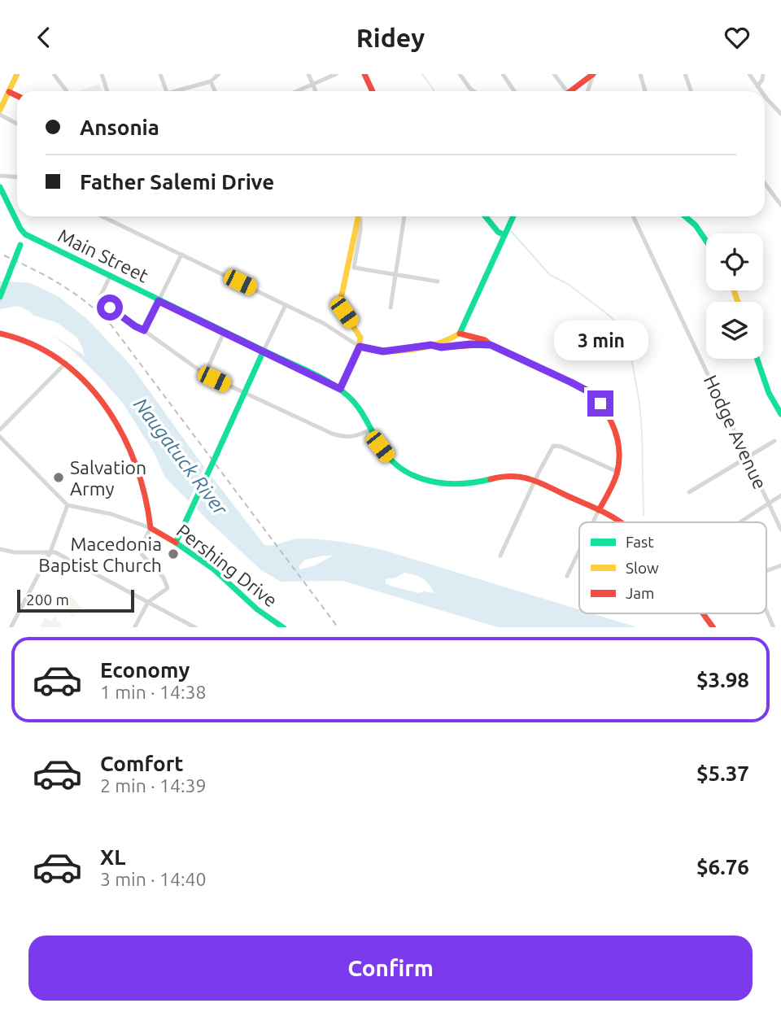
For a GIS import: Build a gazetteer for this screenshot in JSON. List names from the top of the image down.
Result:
{
  "streets": {
    "main road": ["Main Street", "Pershing Drive"],
    "street": ["Hodge Avenue"]
  },
  "water": ["Naugatuck River"],
  "places": ["Salvation Army", "Macedonia Baptist Church"],
  "legend": ["Fast", "Slow", "Jam"],
  "scale_bar": "200 m",
  "page": {
    "header": "Ridey",
    "banner": ["Ansonia", "Father Salemi Drive"],
    "bubble": "3 min",
    "scale": "200 m",
    "list": [
      {
        "name": "Economy",
        "note": "1 min · 14:38",
        "value": "$3.98"
      },
      {
        "name": "Comfort",
        "note": "2 min · 14:39",
        "value": "$5.37"
      },
      {
        "name": "XL",
        "note": "3 min · 14:40",
        "value": "$6.76"
      }
    ],
    "buttons": "Confirm"
  }
}
